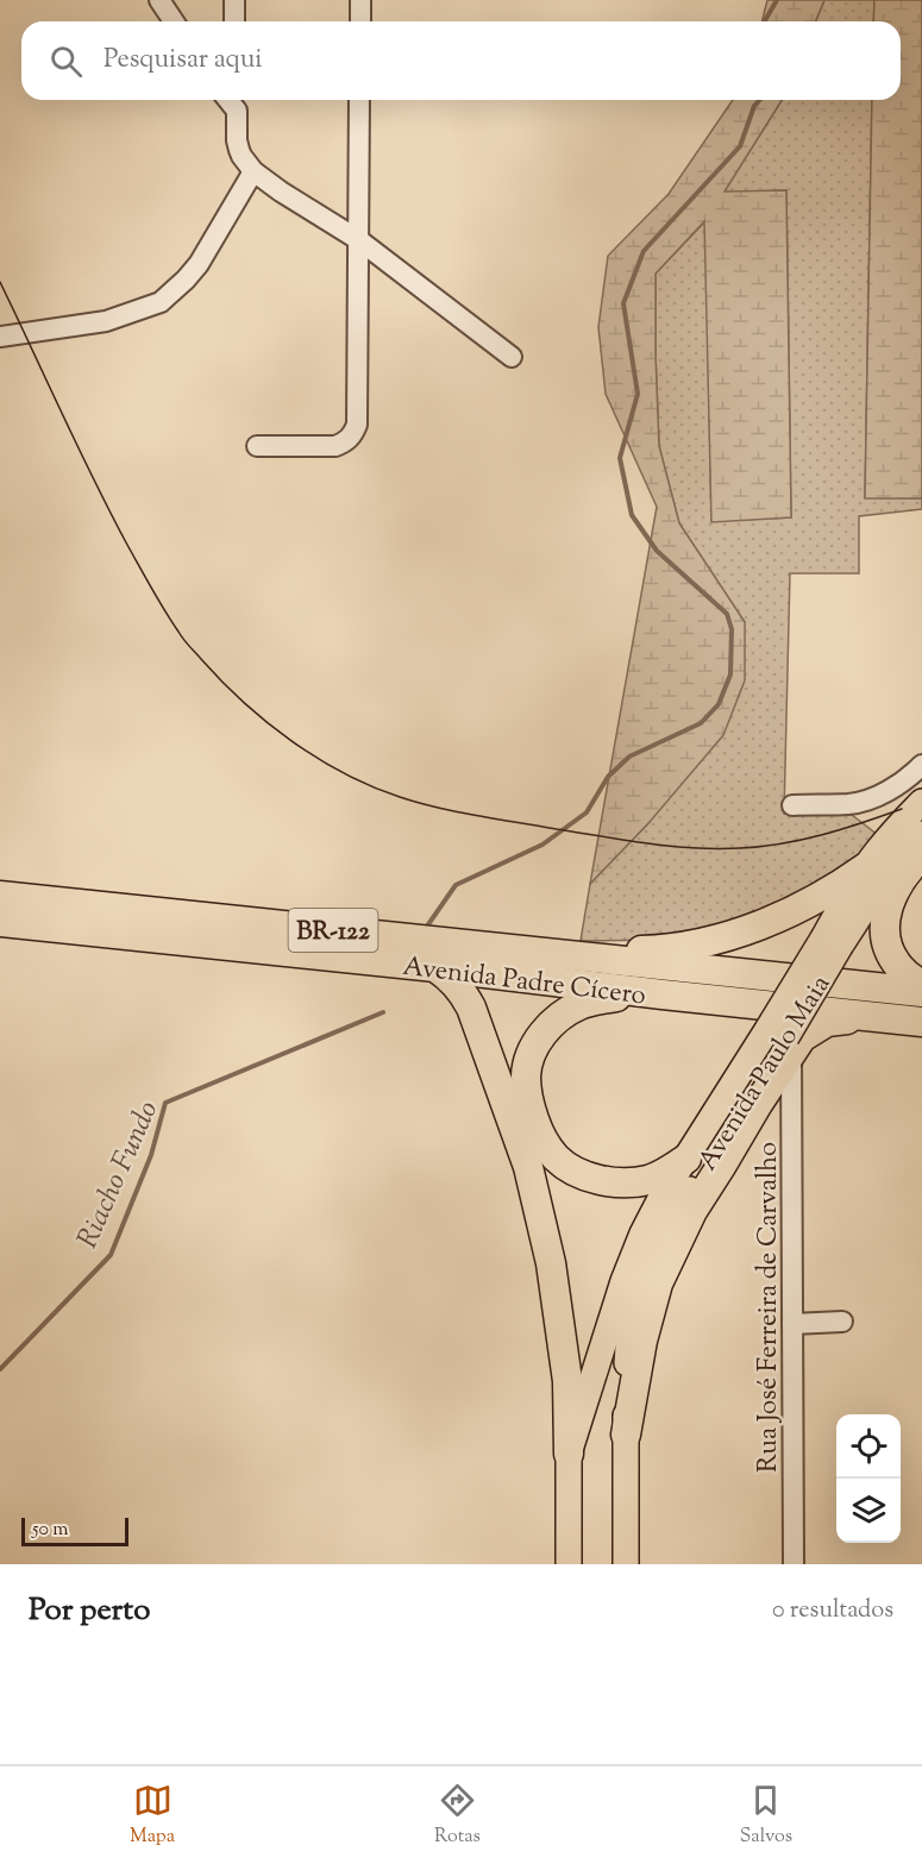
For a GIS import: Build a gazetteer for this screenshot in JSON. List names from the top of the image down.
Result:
{
  "streets": {
    "highway": ["BR-122", "Avenida Padre Cícero"],
    "main road": ["Avenida Paulo Maia"],
    "street": ["Rua José Ferreira de Carvalho"]
  },
  "crossings": [
    ["Avenida Paulo Maia", "Rua José Ferreira de Carvalho"]
  ],
  "water": ["Riacho Fundo"],
  "scale_bar": "50 m",
  "page": {
    "search": "Pesquisar aqui",
    "scale": "50 m",
    "heading": ["Por perto", "0 resultados"],
    "nav": ["Mapa", "Rotas", "Salvos"]
  }
}
